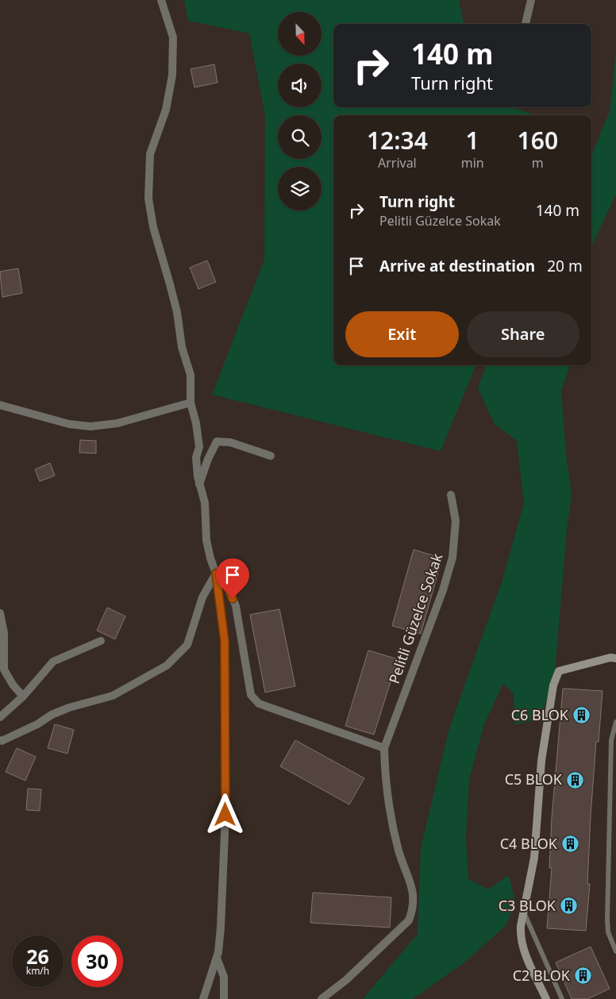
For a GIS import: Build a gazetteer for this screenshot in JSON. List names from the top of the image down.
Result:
{
  "streets": {
    "street": ["Pelitli Güzelce Sokak"]
  },
  "places": {
    "building": [
      "C6 BLOK",
      "C5 BLOK",
      "C4 BLOK",
      "C3 BLOK",
      "C2 BLOK"
    ]
  },
  "north": "bottom",
  "page": {
    "turn": ["140 m", "Turn right"],
    "eta": [
      "12:34",
      "Arrival",
      "1",
      "min",
      "160",
      "m"
    ],
    "list": [
      {
        "name": "Turn right",
        "note": "Pelitli Güzelce Sokak",
        "value": "140 m"
      },
      {
        "name": "Arrive at destination",
        "value": "20 m"
      }
    ],
    "buttons": ["Exit", "Share"],
    "speed": "26 km/h",
    "limit": "30"
  }
}
